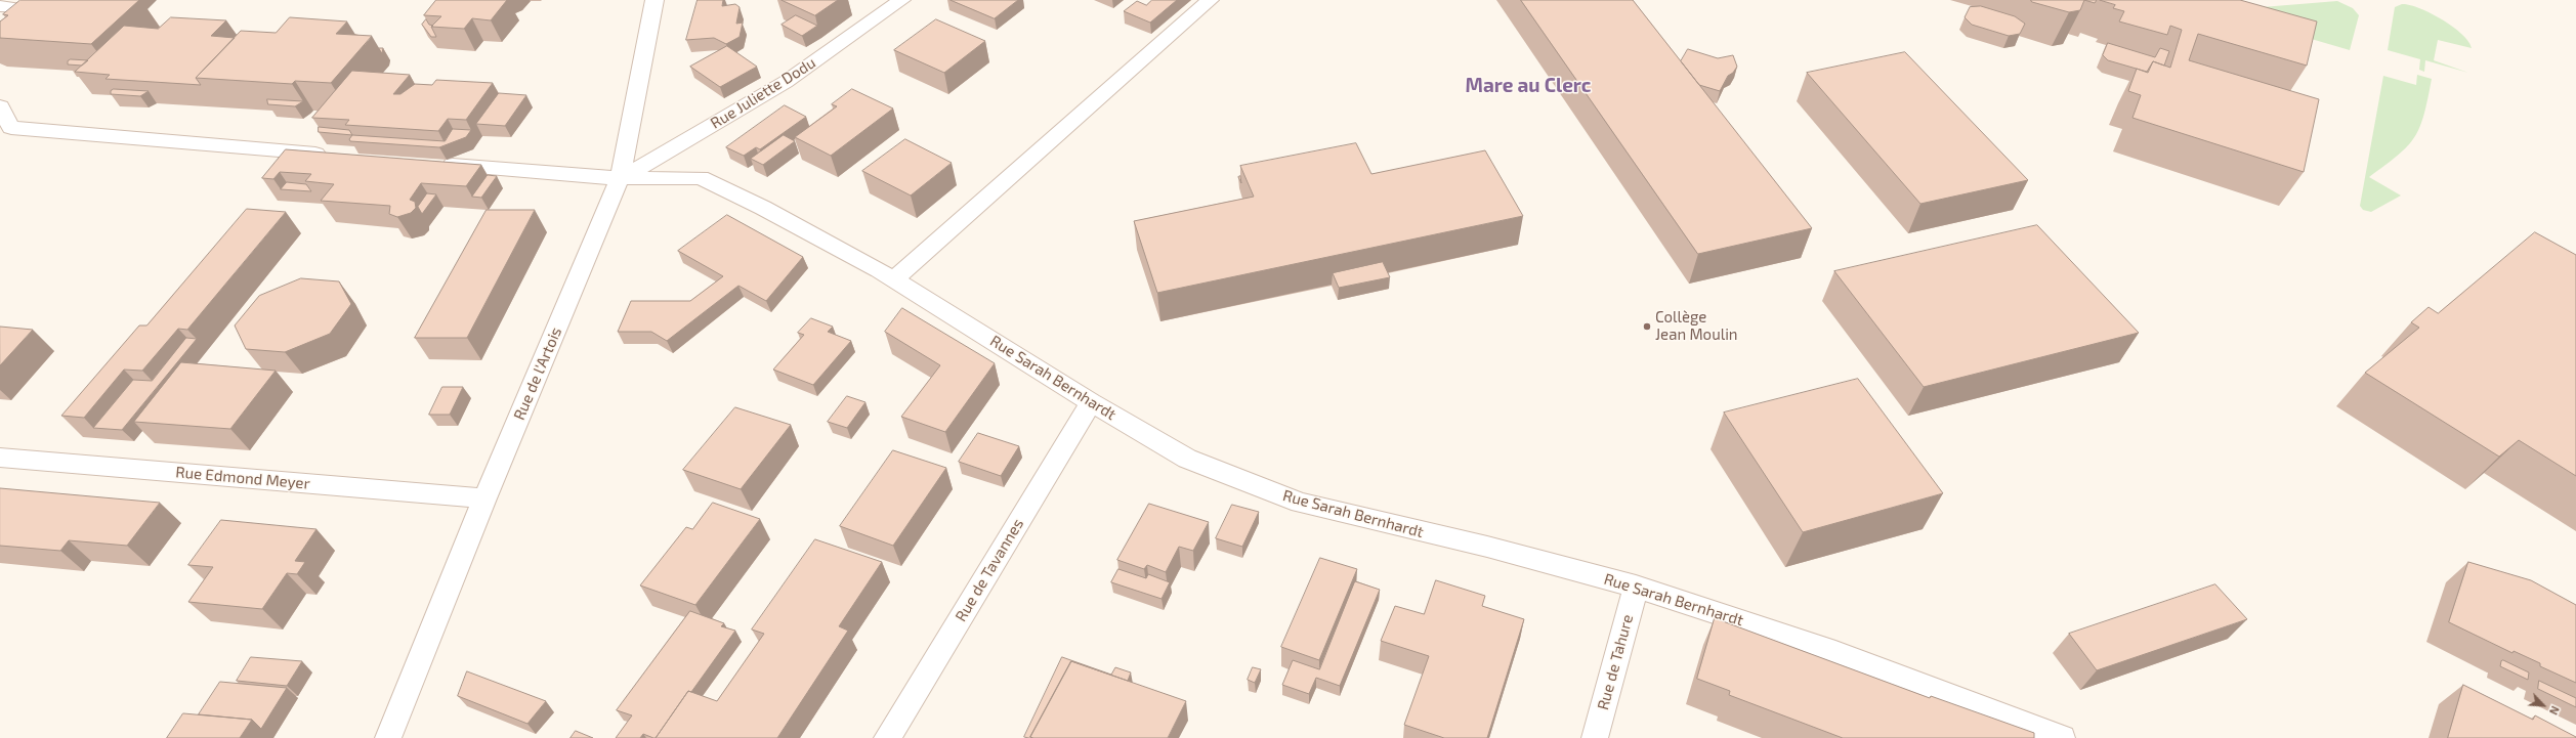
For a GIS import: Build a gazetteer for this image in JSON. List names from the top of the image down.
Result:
{
  "streets": {
    "street": [
      "Rue Juliette Dodu",
      "Rue de l'Artois",
      "Rue Sarah Bernhardt",
      "Rue Edmond Meyer",
      "Rue de Tavannes",
      "Rue de Tahure"
    ]
  },
  "crossings": [
    ["Rue Juliette Dodu", "Rue de l'Artois"],
    ["Rue Juliette Dodu", "Rue Sarah Bernhardt"],
    ["Rue de l'Artois", "Rue Sarah Bernhardt"],
    ["Rue de l'Artois", "Rue Edmond Meyer"],
    ["Rue Sarah Bernhardt", "Rue de Tavannes"],
    ["Rue Sarah Bernhardt", "Rue de Tahure"]
  ],
  "districts": ["Mare au Clerc"],
  "places": ["Collège Jean Moulin"],
  "north": "bottom right"
}
